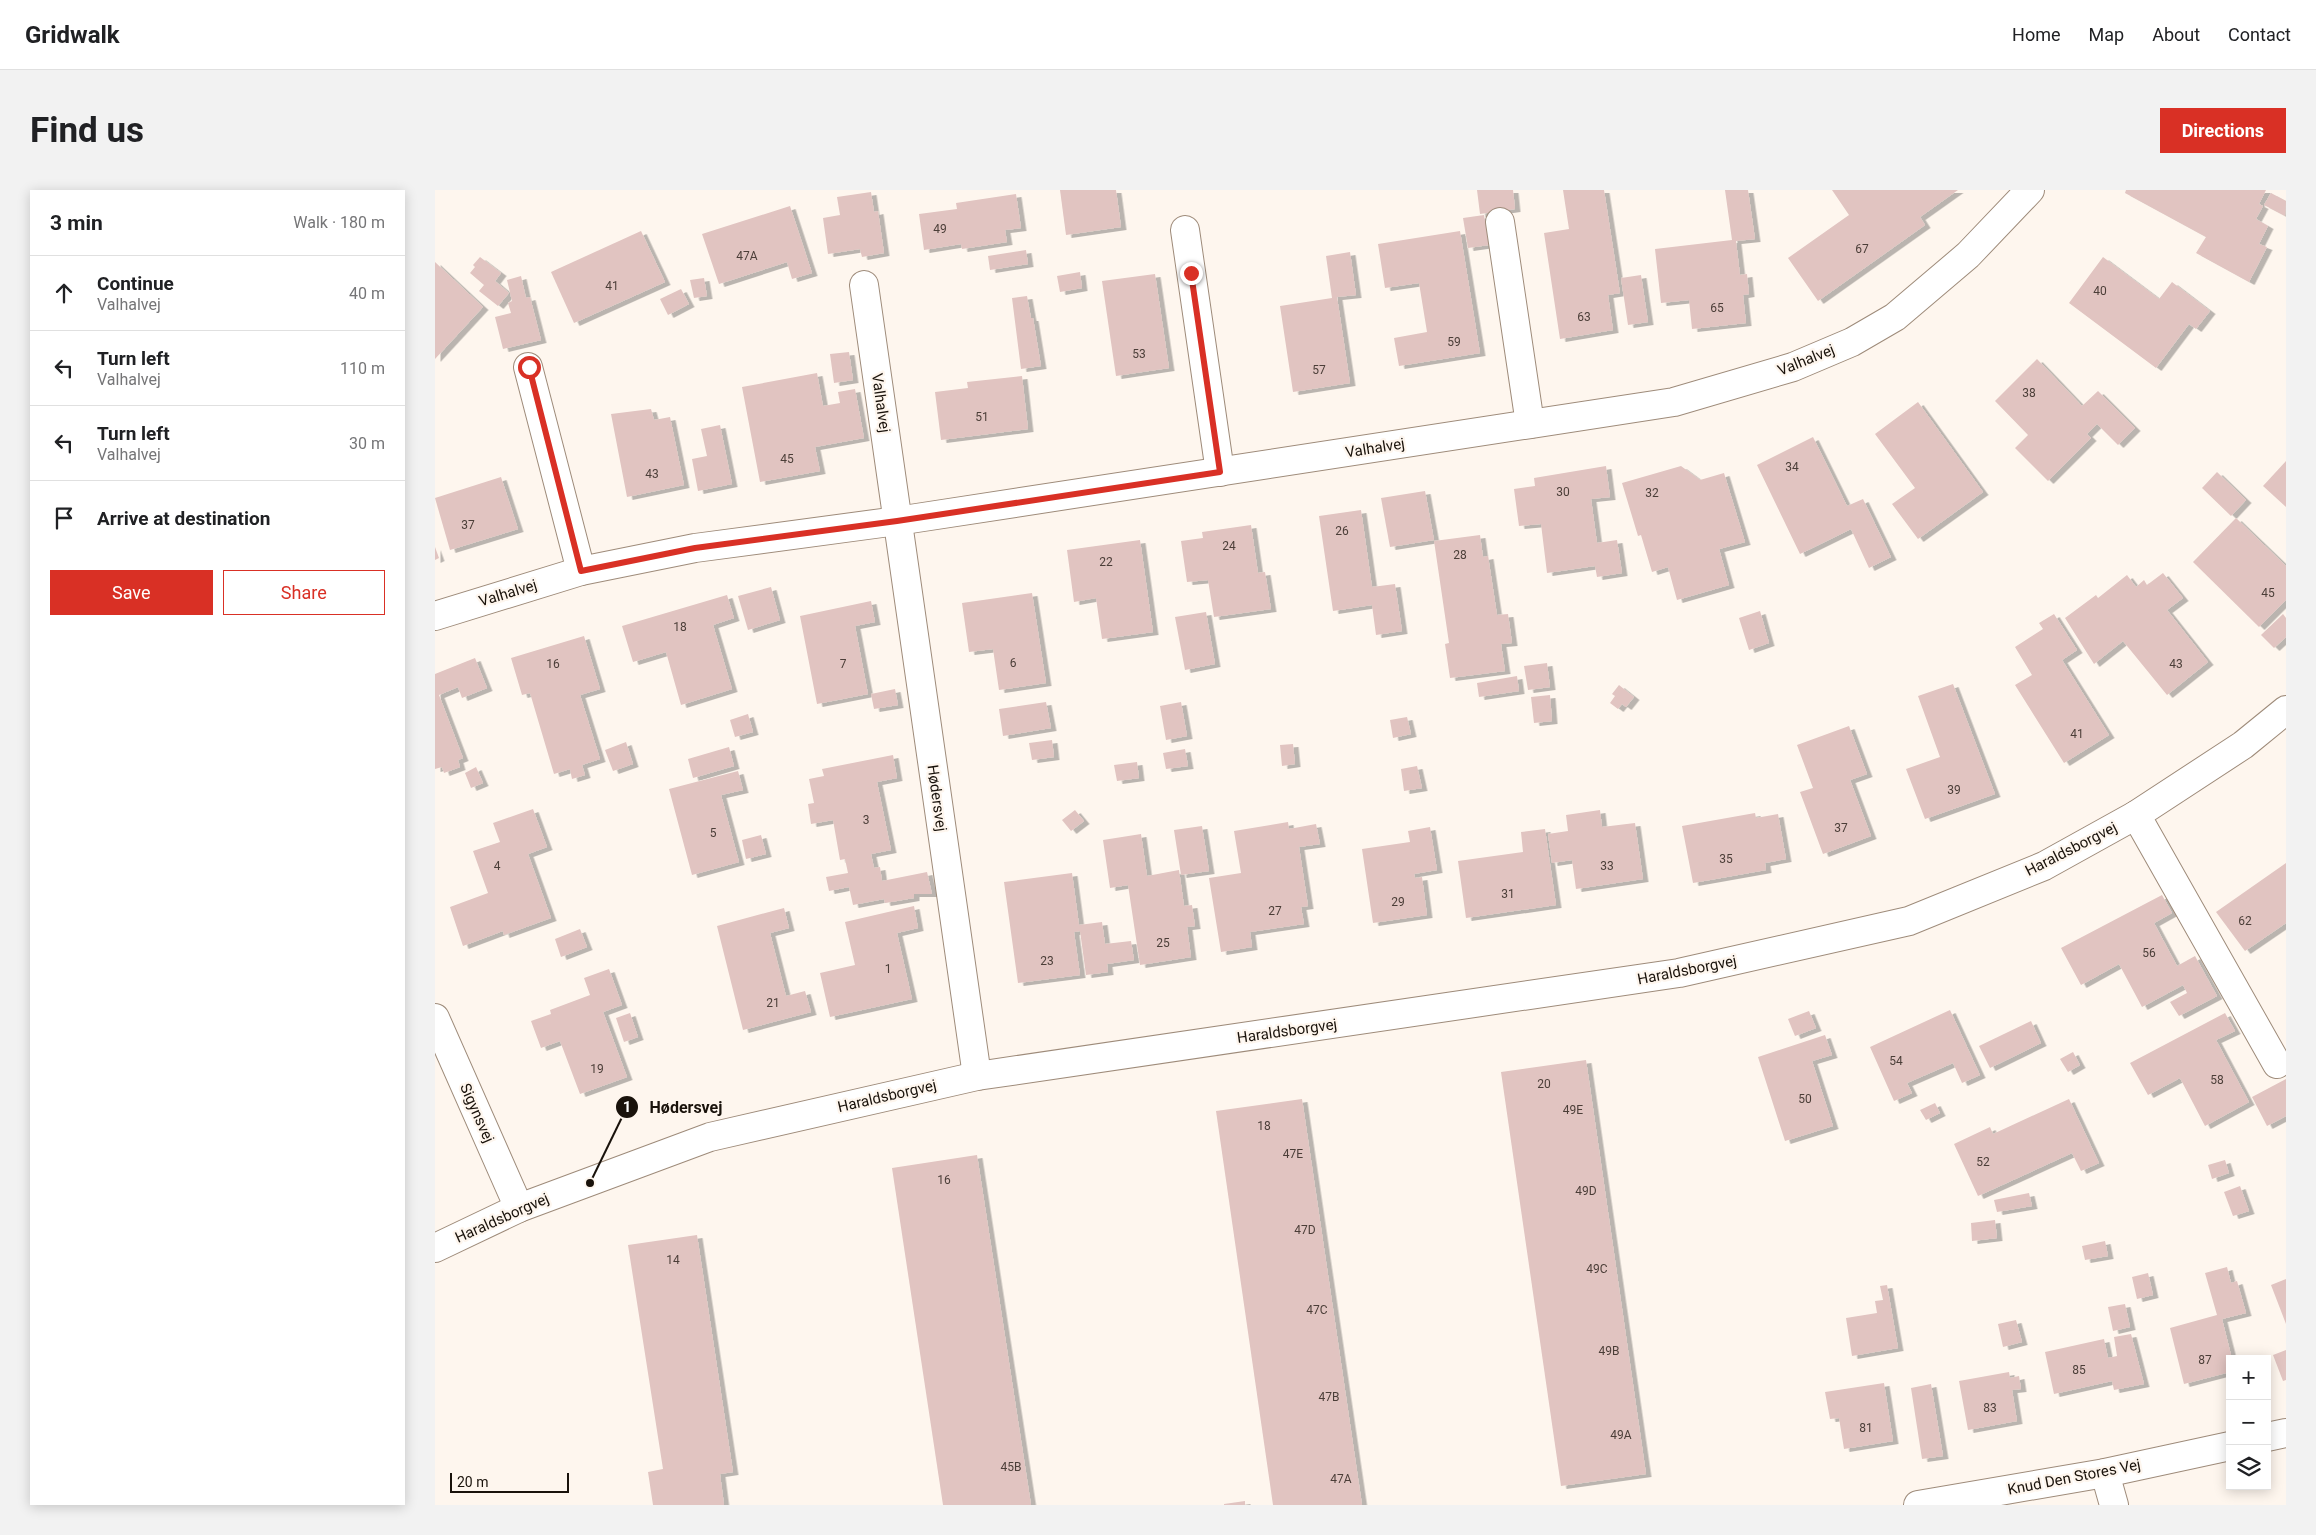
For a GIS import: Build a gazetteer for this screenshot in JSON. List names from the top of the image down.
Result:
{
  "streets": {
    "street": [
      "Valhalvej",
      "Hødersvej",
      "Haraldsborgvej",
      "Sigynsvej",
      "Knud Den Stores Vej"
    ]
  },
  "crossings": [
    ["Valhalvej", "Hødersvej"],
    ["Hødersvej", "Haraldsborgvej"],
    ["Haraldsborgvej", "Sigynsvej"]
  ],
  "places": ["Hødersvej"],
  "house_numbers": [
    "49",
    "67",
    "47A",
    "41",
    "40",
    "65",
    "63",
    "59",
    "53",
    "57",
    "38",
    "51",
    "45",
    "34",
    "43",
    "30",
    "32",
    "37",
    "26",
    "24",
    "28",
    "22",
    "45",
    "18",
    "6",
    "16",
    "7",
    "43",
    "41",
    "39",
    "3",
    "37",
    "5",
    "35",
    "4",
    "33",
    "31",
    "29",
    "27",
    "62",
    "25",
    "56",
    "23",
    "1",
    "21",
    "54",
    "19",
    "58",
    "20",
    "50",
    "49E",
    "18",
    "47E",
    "52",
    "16",
    "49D",
    "47D",
    "14",
    "49C",
    "47C",
    "49B",
    "87",
    "85",
    "47B",
    "83",
    "81",
    "49A",
    "45B",
    "47A"
  ],
  "scale_bar": "20 m",
  "page": {
    "header": "Gridwalk",
    "nav": [
      "Home",
      "Map",
      "About",
      "Contact"
    ],
    "buttons": [
      "Directions",
      ["Save", "Share"]
    ],
    "title": "Find us",
    "heading": ["3 min", "Walk · 180 m"],
    "list": [
      ["Continue", "Valhalvej", "40 m"],
      ["Turn left", "Valhalvej", "110 m"],
      ["Turn left", "Valhalvej", "30 m"],
      "Arrive at destination"
    ],
    "map_buttons": ["+", "−"],
    "scale": "20 m"
  }
}
